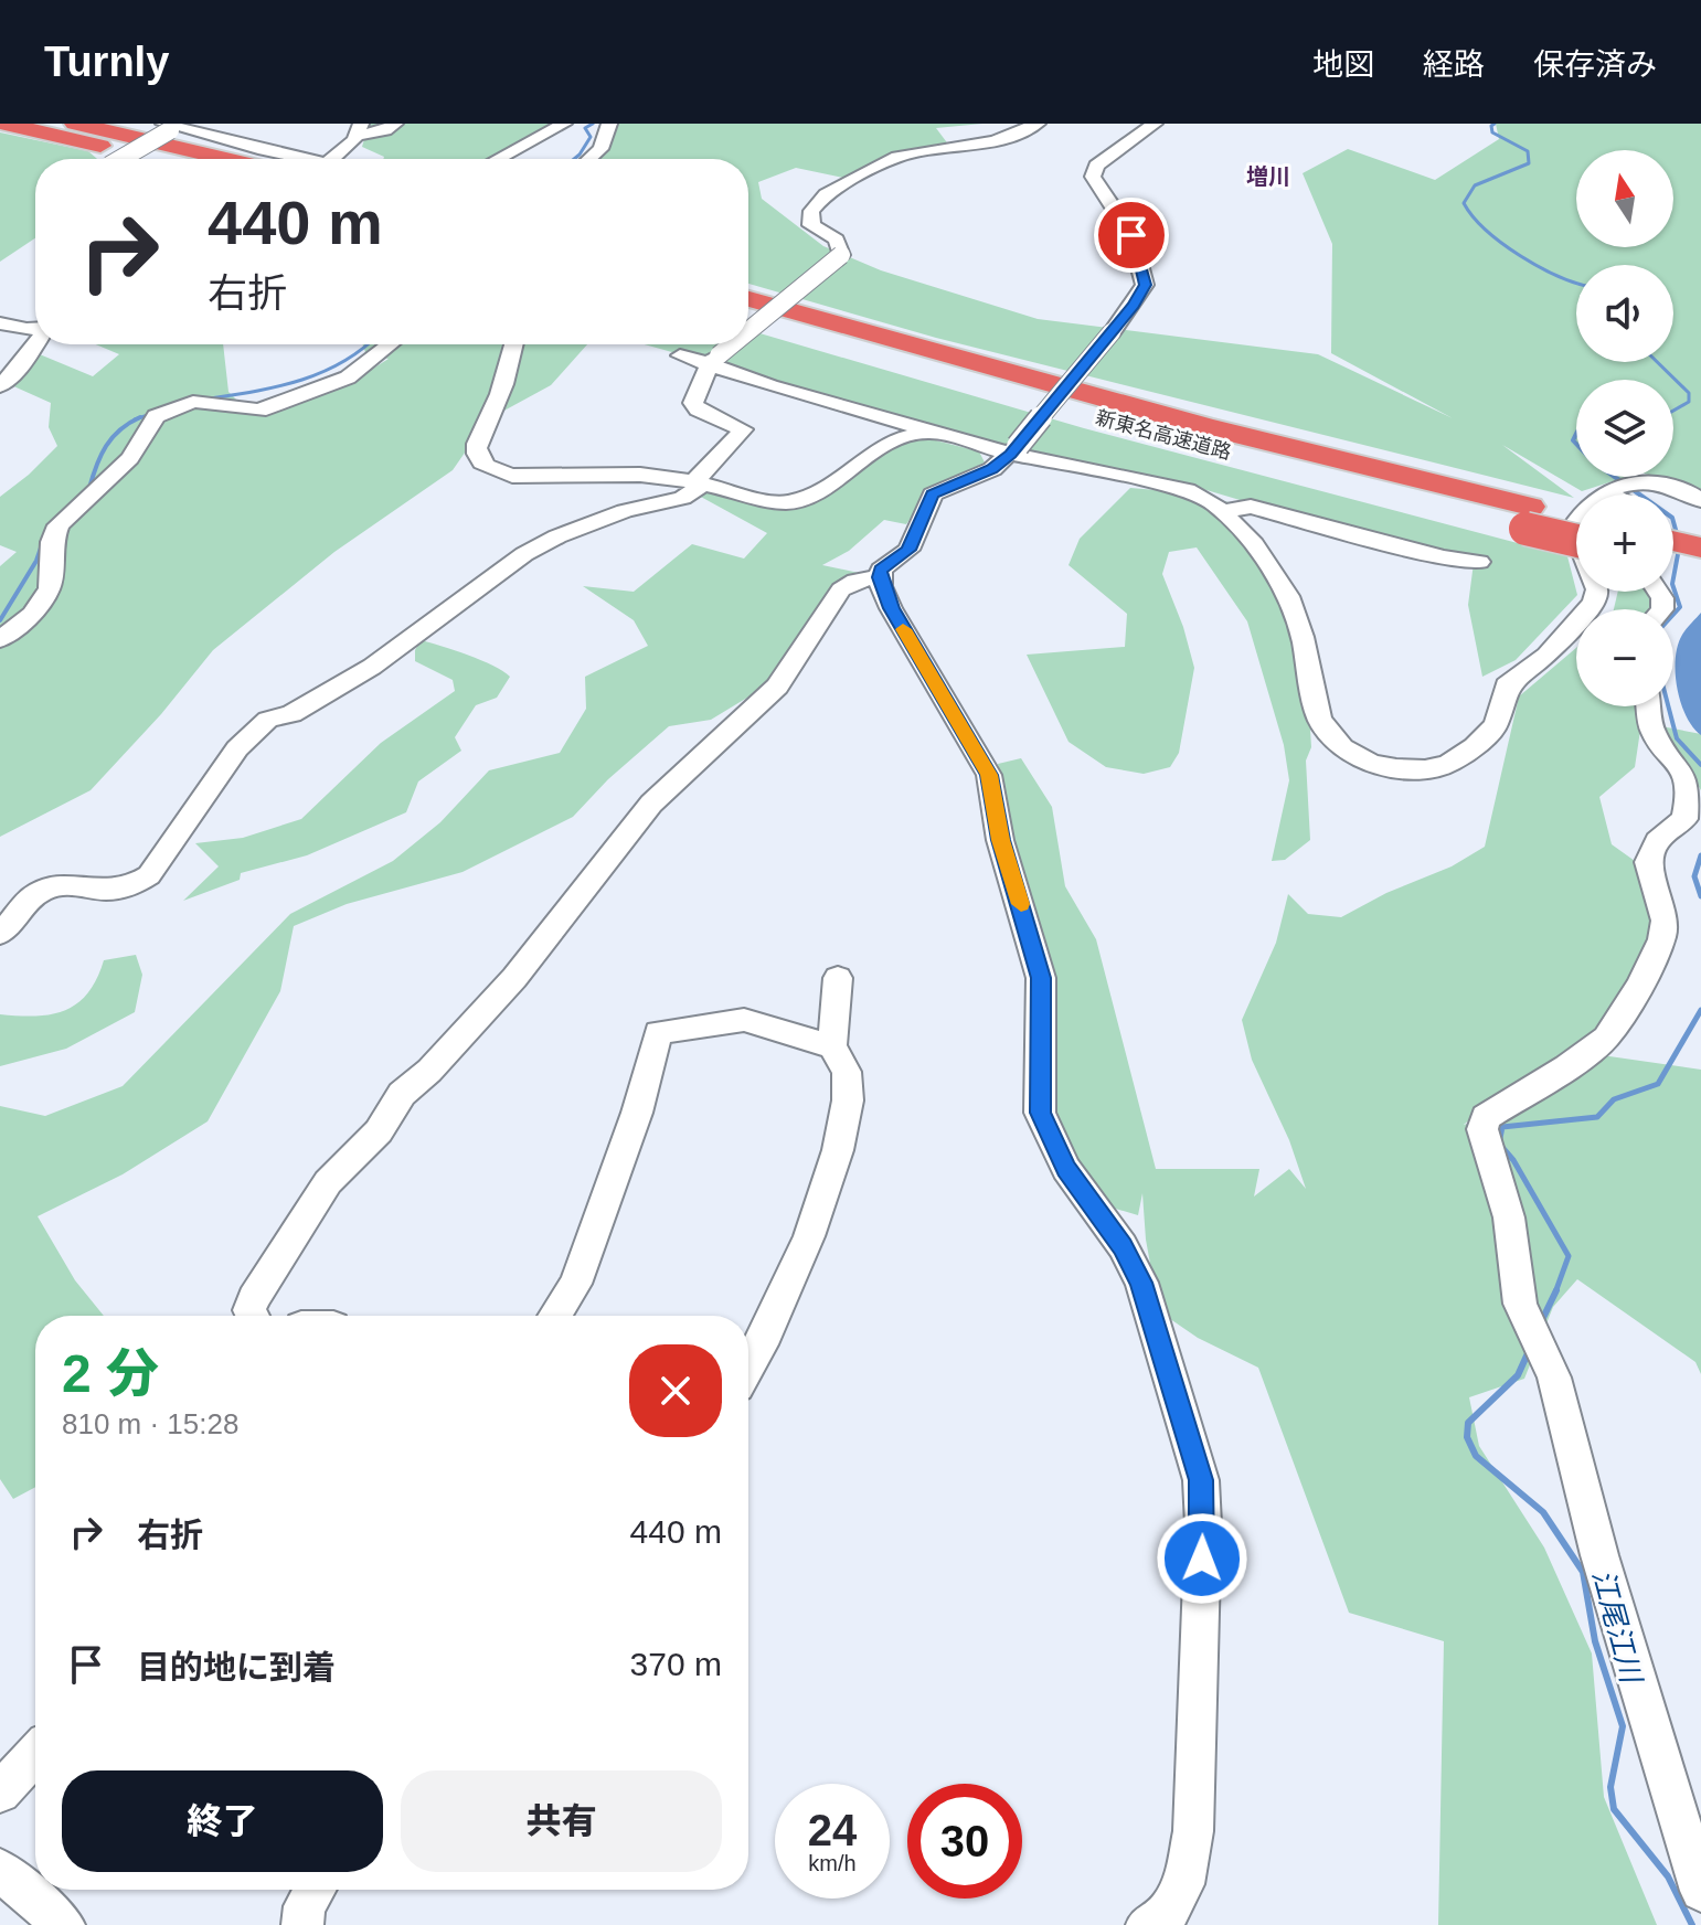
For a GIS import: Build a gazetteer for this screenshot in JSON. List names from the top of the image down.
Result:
{
  "streets": {
    "highway": ["新東名高速道路"]
  },
  "districts": ["増川"],
  "water": ["江尾江川"],
  "north": "top",
  "page": {
    "header": "Turnly",
    "nav": ["地図", "経路", "保存済み"],
    "map_buttons": ["+", "−"],
    "turn": ["440 m", "右折"],
    "heading": ["2 分", "810 m · 15:28"],
    "list": [
      {
        "name": "右折",
        "value": "440 m"
      },
      {
        "name": "目的地に到着",
        "value": "370 m"
      }
    ],
    "buttons": ["終了", "共有"],
    "speed": "24 km/h",
    "limit": "30"
  }
}
